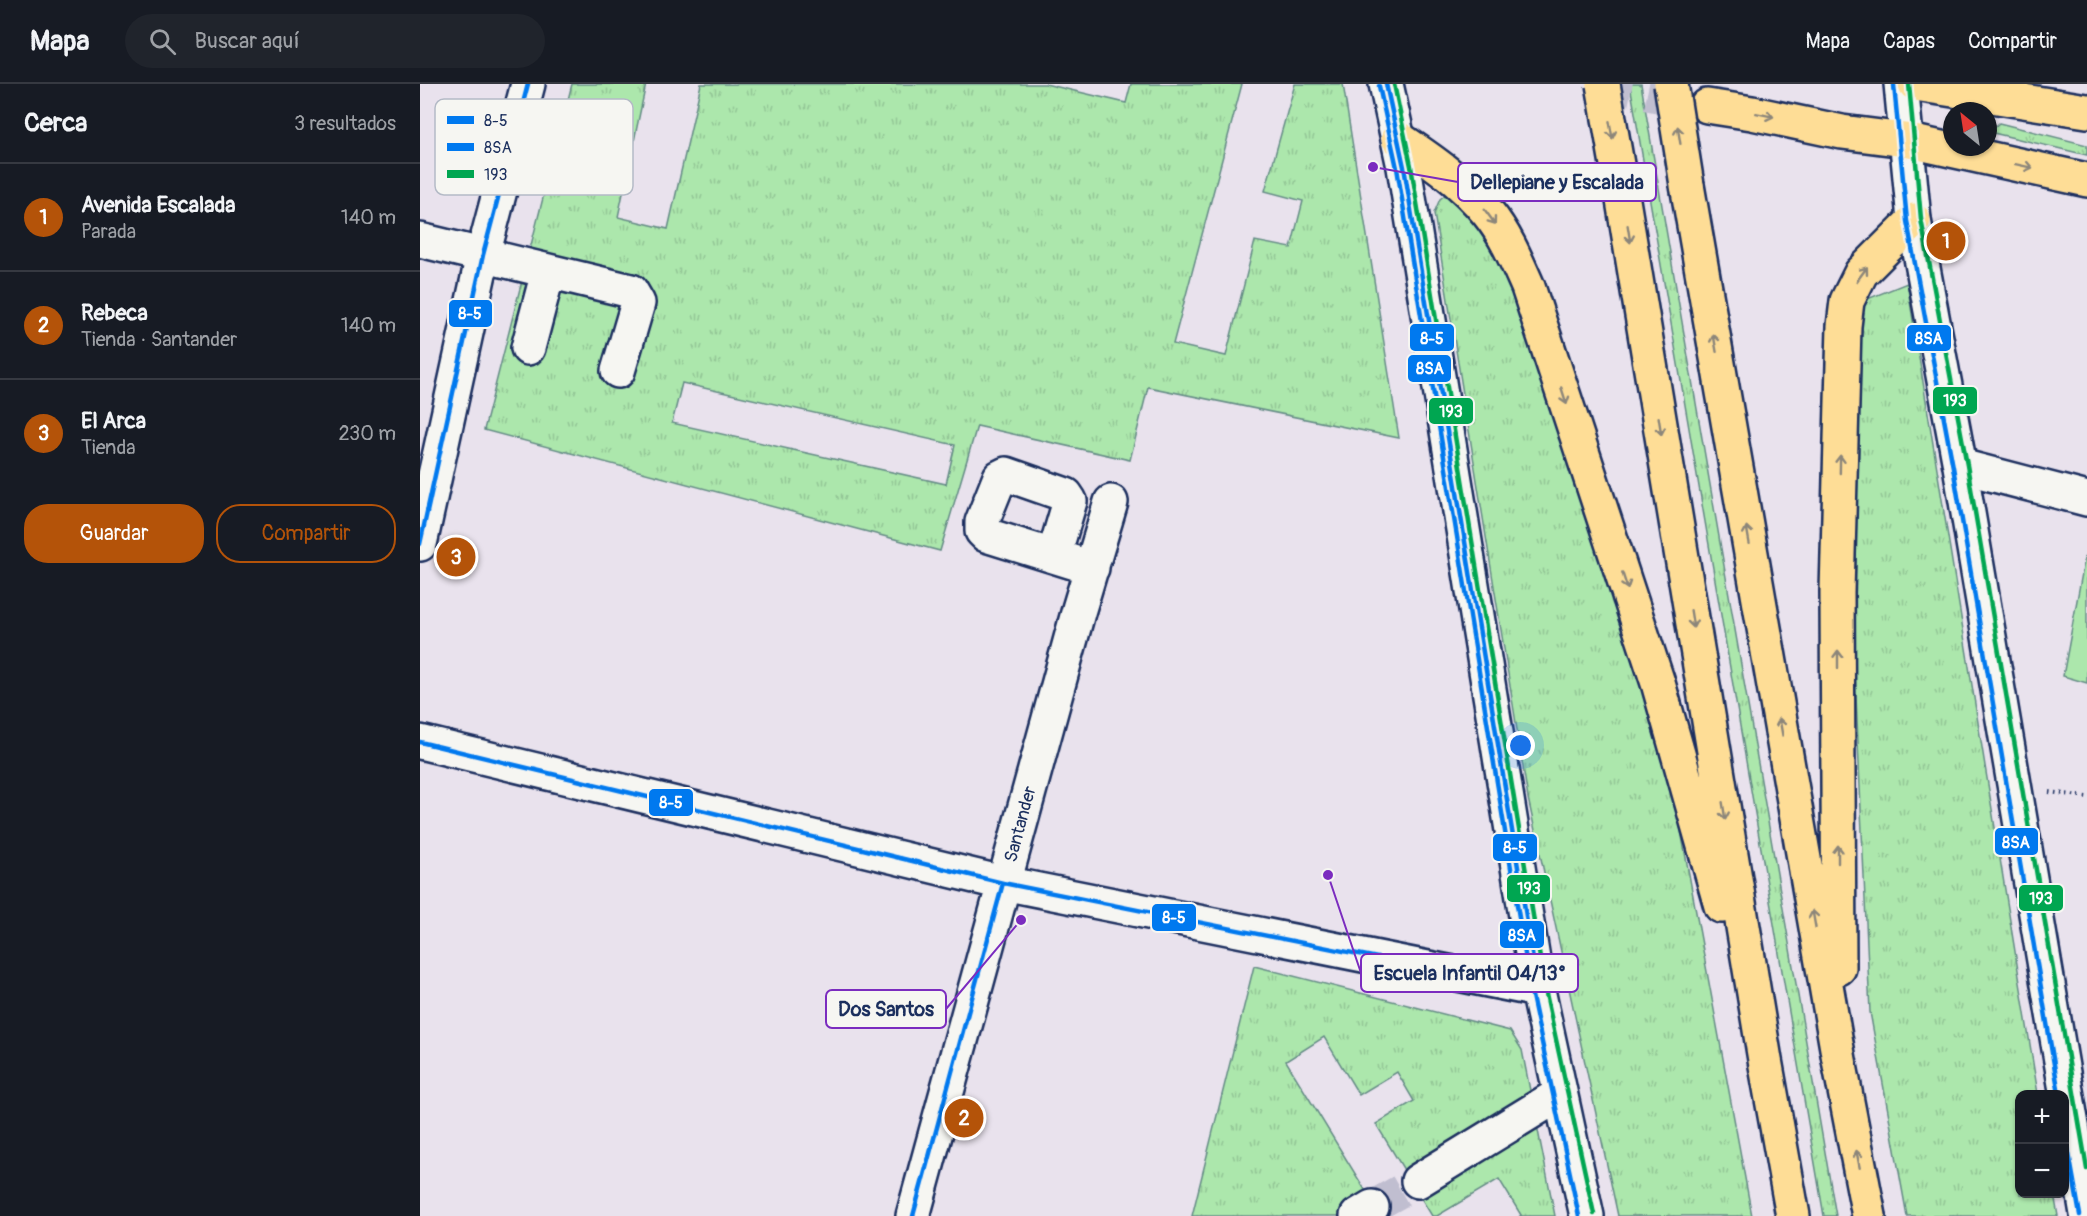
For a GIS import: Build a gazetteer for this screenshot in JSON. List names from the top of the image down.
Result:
{
  "streets": {
    "street": ["Santander"]
  },
  "places": ["Dellepiane y Escalada", "Escuela Infantil 04/13°", "Dos Santos"],
  "lines": ["transit line 8-5", "transit line 193", "transit line 8SA"],
  "legend": ["8-5", "8SA", "193"],
  "north": "top left",
  "page": {
    "header": "Mapa",
    "search": "Buscar aquí",
    "nav": ["Mapa", "Capas", "Compartir"],
    "heading": ["Cerca", "3 resultados"],
    "list": [
      {
        "mark": "1",
        "name": "Avenida Escalada",
        "note": "Parada",
        "value": "140 m"
      },
      {
        "mark": "2",
        "name": "Rebeca",
        "note": "Tienda · Santander",
        "value": "140 m"
      },
      {
        "mark": "3",
        "name": "El Arca",
        "note": "Tienda",
        "value": "230 m"
      }
    ],
    "pins": ["1", "3", "2"],
    "buttons": ["Guardar", "Compartir"],
    "map_buttons": ["+", "−"]
  }
}
